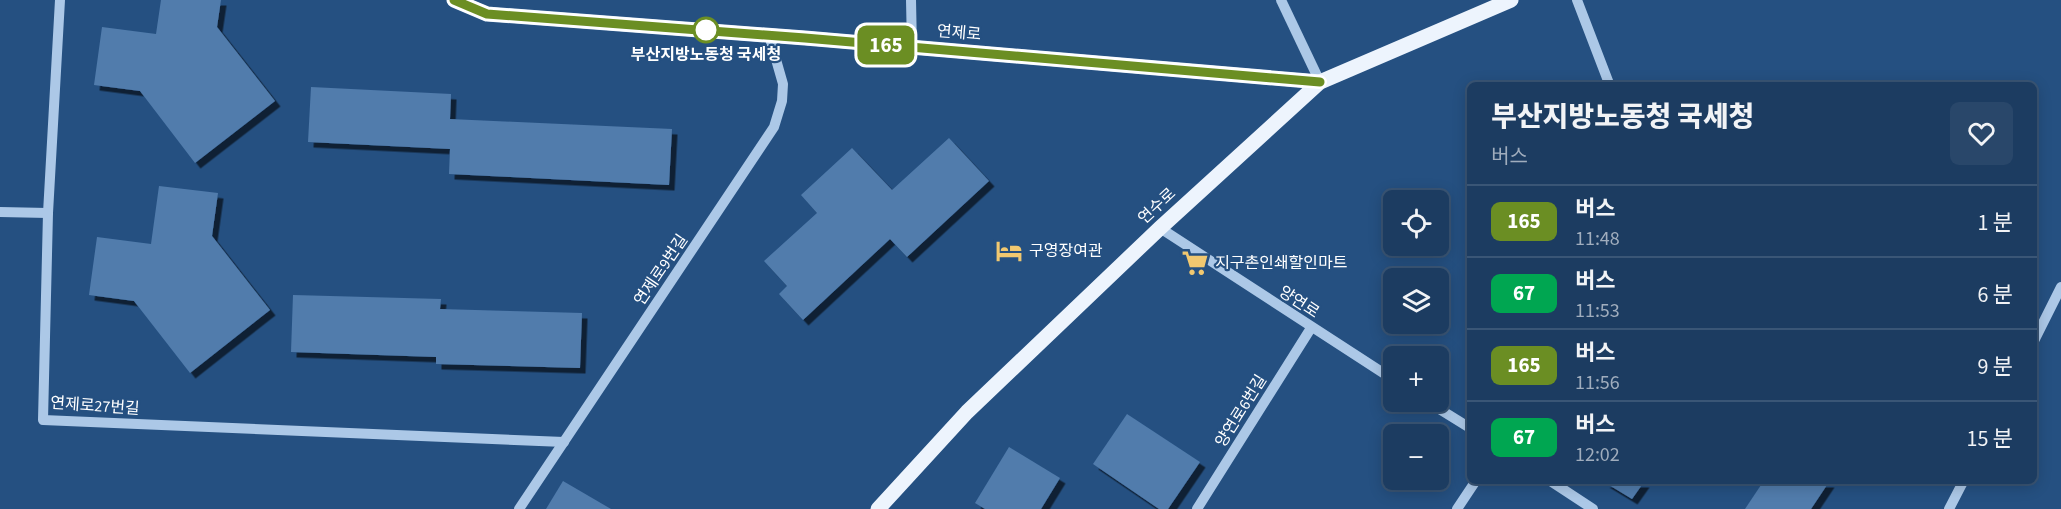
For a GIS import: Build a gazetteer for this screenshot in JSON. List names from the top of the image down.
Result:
{
  "streets": {
    "main road": ["연제로", "연수로"],
    "street": [
      "연제로9번길",
      "양연로",
      "연제로27번길",
      "양연로6번길"
    ]
  },
  "crossings": [
    ["연제로", "연수로"],
    ["연제로", "연제로9번길"],
    ["연수로", "양연로"],
    ["연제로9번길", "연제로27번길"],
    ["양연로", "양연로6번길"]
  ],
  "places": {
    "other": ["부산지방노동청 국세청"],
    "hotel": ["구영장여관"],
    "supermarket": ["지구촌인쇄할인마트"]
  },
  "lines": ["bus line 165"],
  "page": {
    "on_map": "165",
    "heading": ["부산지방노동청 국세청", "버스"],
    "list": [
      {
        "mark": "165",
        "name": "버스",
        "note": "11:48",
        "value": "1 분"
      },
      {
        "mark": "67",
        "name": "버스",
        "note": "11:53",
        "value": "6 분"
      },
      {
        "mark": "165",
        "name": "버스",
        "note": "11:56",
        "value": "9 분"
      },
      {
        "mark": "67",
        "name": "버스",
        "note": "12:02",
        "value": "15 분"
      }
    ],
    "map_buttons": ["+", "−"]
  }
}
